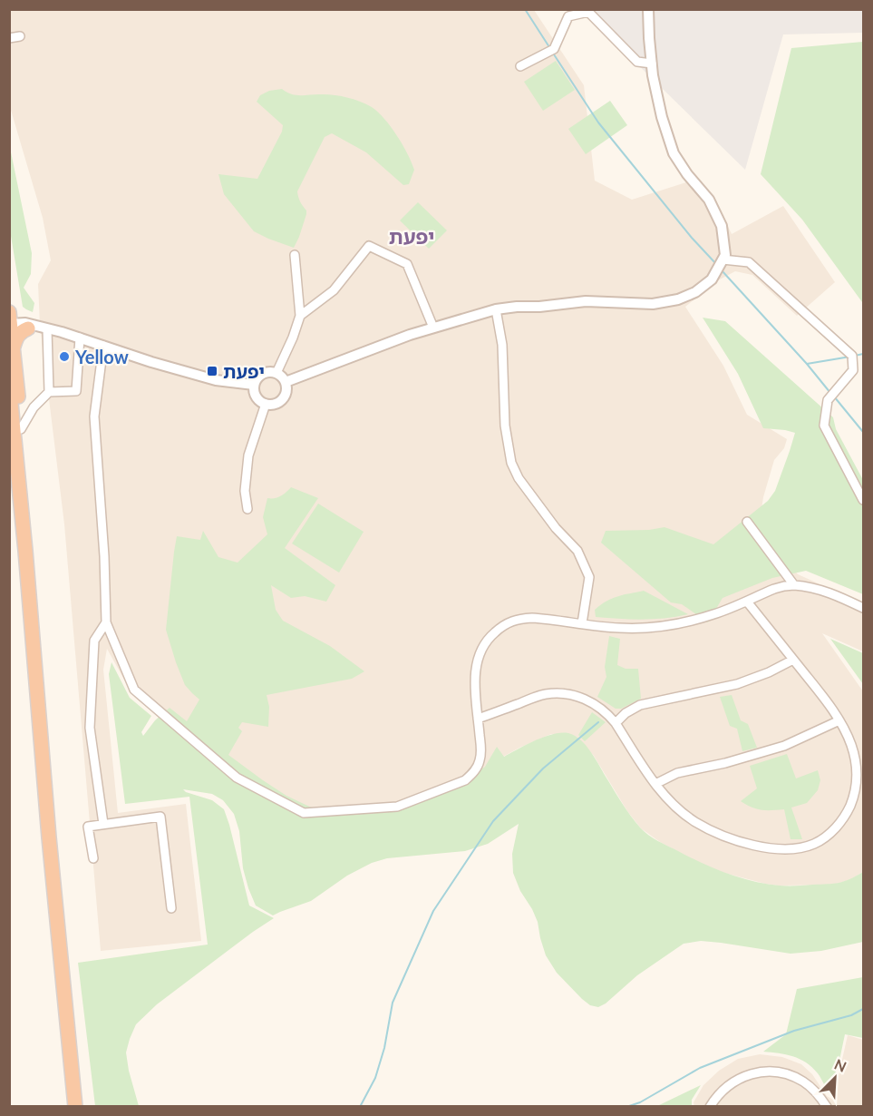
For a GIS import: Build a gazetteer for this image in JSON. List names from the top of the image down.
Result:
{
  "districts": ["יפעת"],
  "places": {
    "other": ["Yellow"],
    "transit": ["יפעת"]
  },
  "north": "top right"
}
